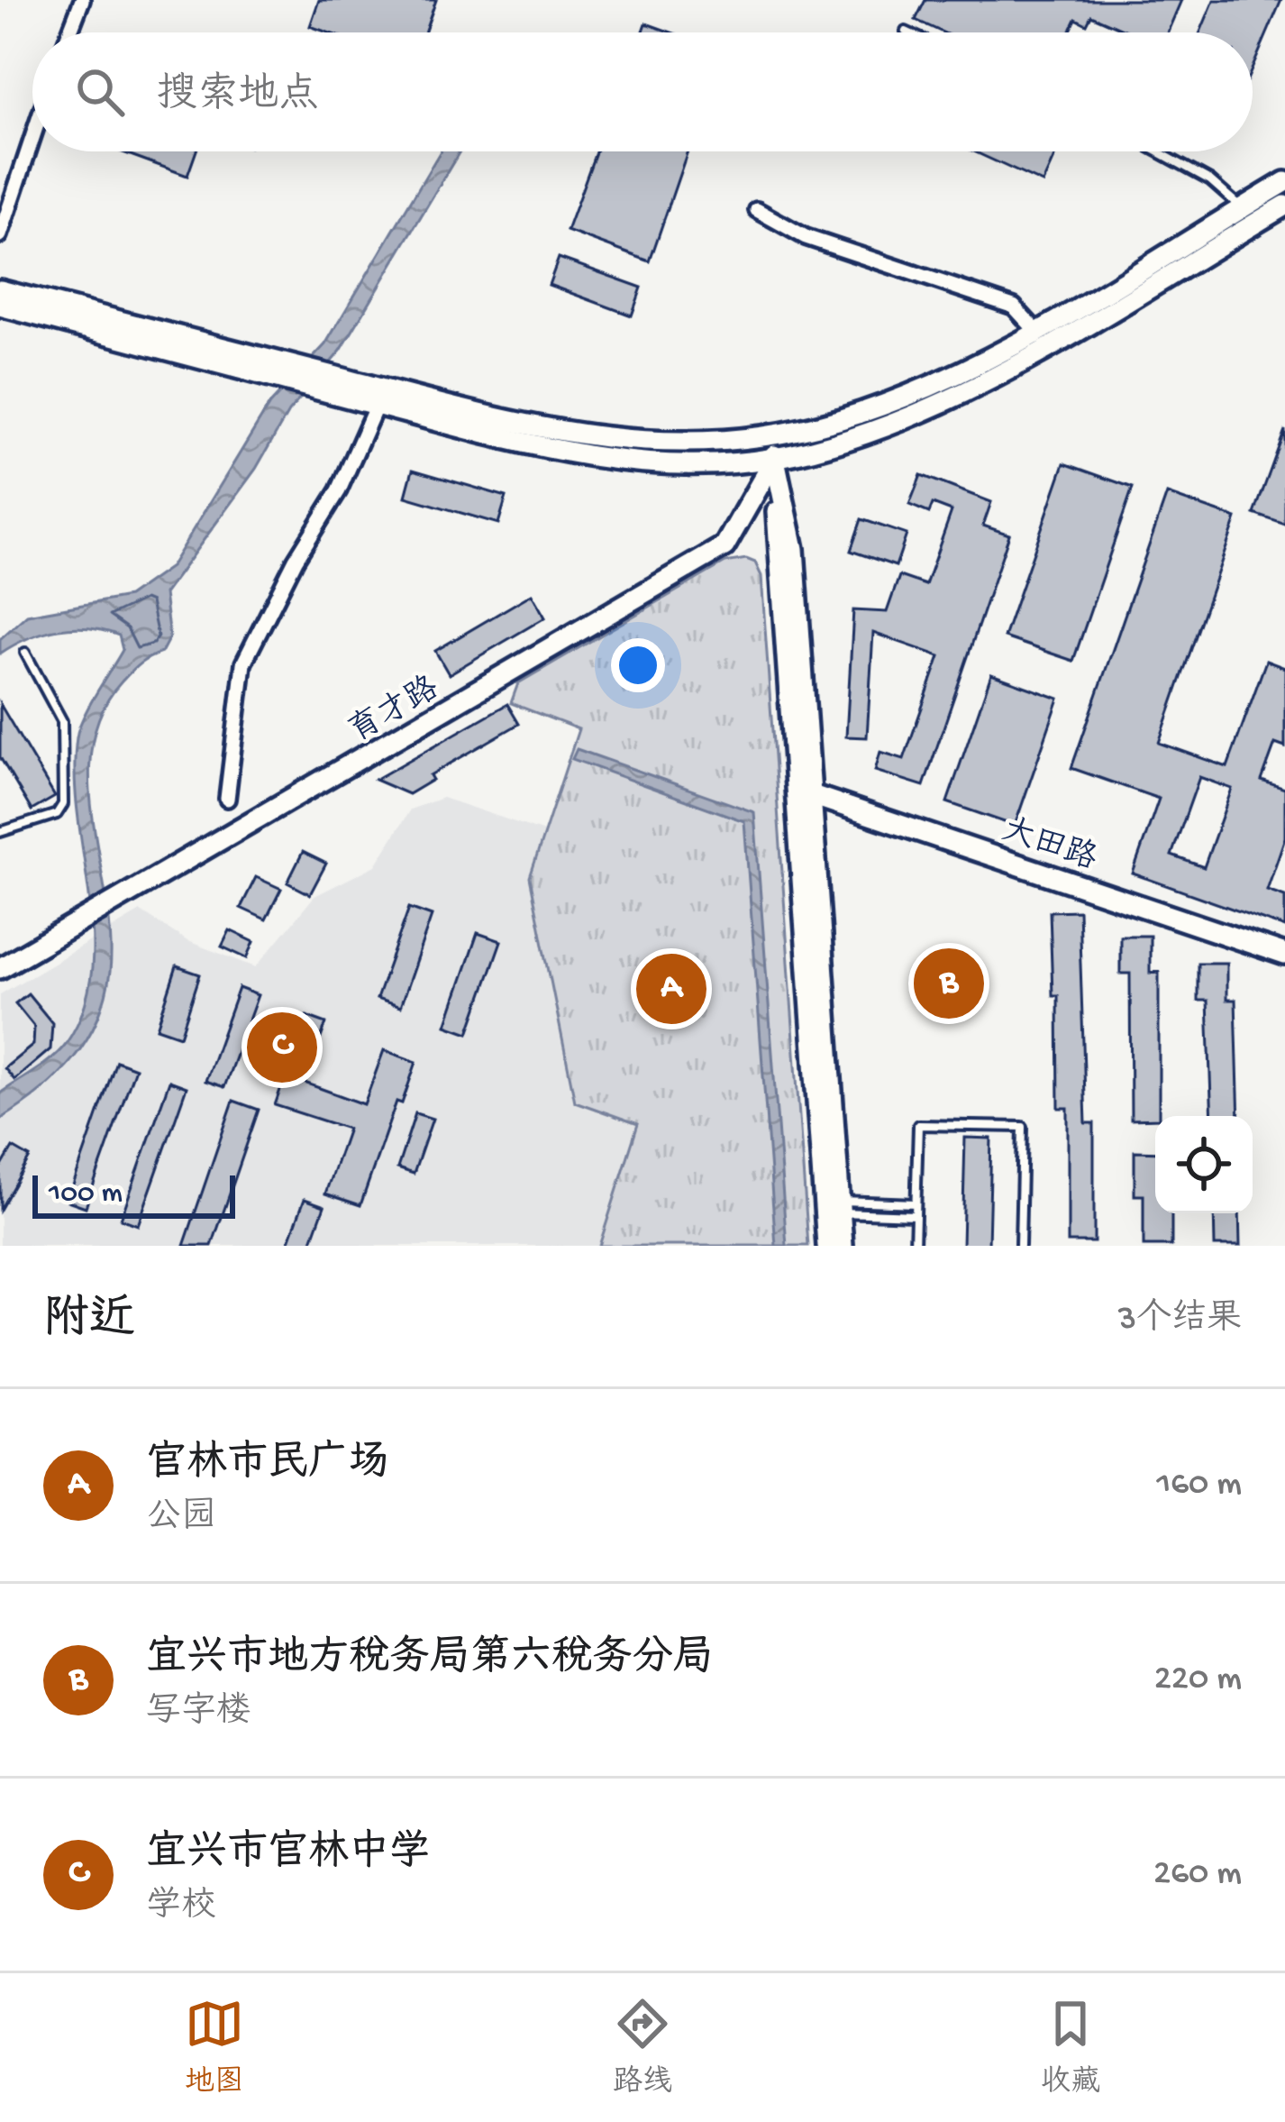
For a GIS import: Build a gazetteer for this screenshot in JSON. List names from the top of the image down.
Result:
{
  "streets": {
    "main road": ["育才路", "大田路"]
  },
  "scale_bar": "100 m",
  "page": {
    "search": "搜索地点",
    "pins": ["B", "A", "C"],
    "scale": "100 m",
    "heading": ["附近", "3个结果"],
    "list": [
      {
        "mark": "A",
        "name": "官林市民广场",
        "note": "公园",
        "value": "160 m"
      },
      {
        "mark": "B",
        "name": "宜兴市地方税务局第六税务分局",
        "note": "写字楼",
        "value": "220 m"
      },
      {
        "mark": "C",
        "name": "宜兴市官林中学",
        "note": "学校",
        "value": "260 m"
      }
    ],
    "nav": ["地图", "路线", "收藏"]
  }
}
